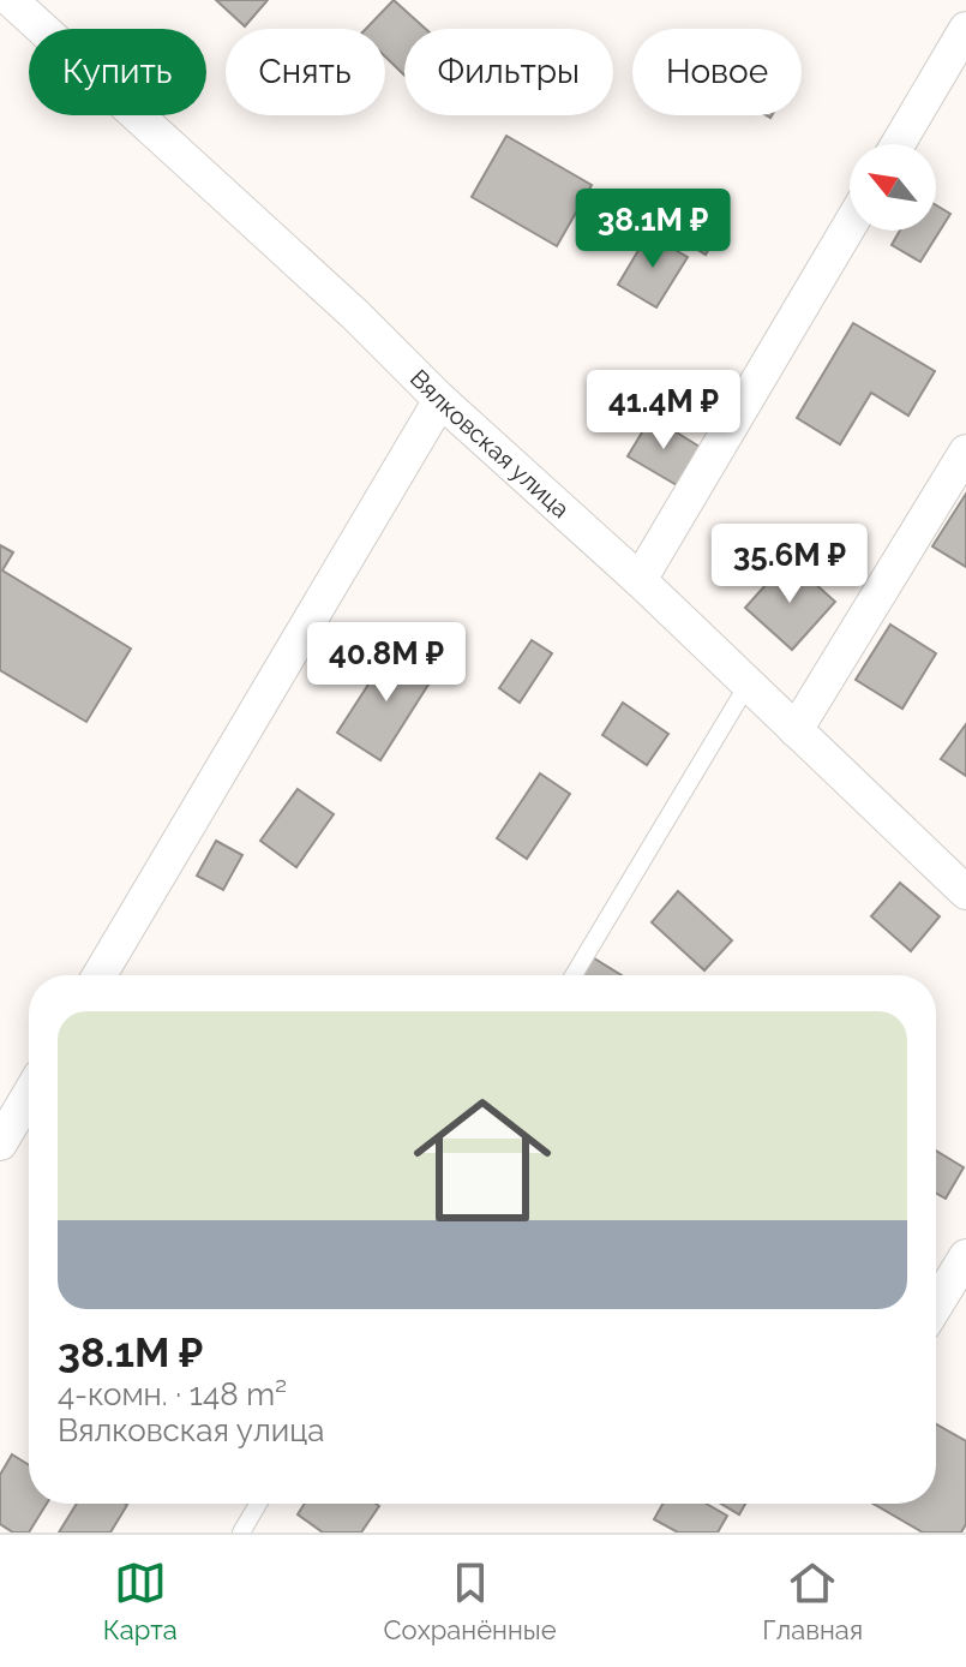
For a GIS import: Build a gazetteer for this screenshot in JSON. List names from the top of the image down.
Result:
{
  "streets": {
    "street": ["Вялковская улица"]
  },
  "north": "top left",
  "page": {
    "chip": [
      "Купить",
      "Снять",
      "Фильтры",
      "Новое"
    ],
    "price": [
      "38.1M ₽",
      "41.4M ₽",
      "35.6M ₽",
      "40.8M ₽"
    ],
    "list": [
      {
        "name": "38.1M ₽",
        "note": "4-комн. · 148 m² · Вялковская улица"
      }
    ],
    "tabs": ["Карта", "Сохранённые", "Главная"]
  }
}
